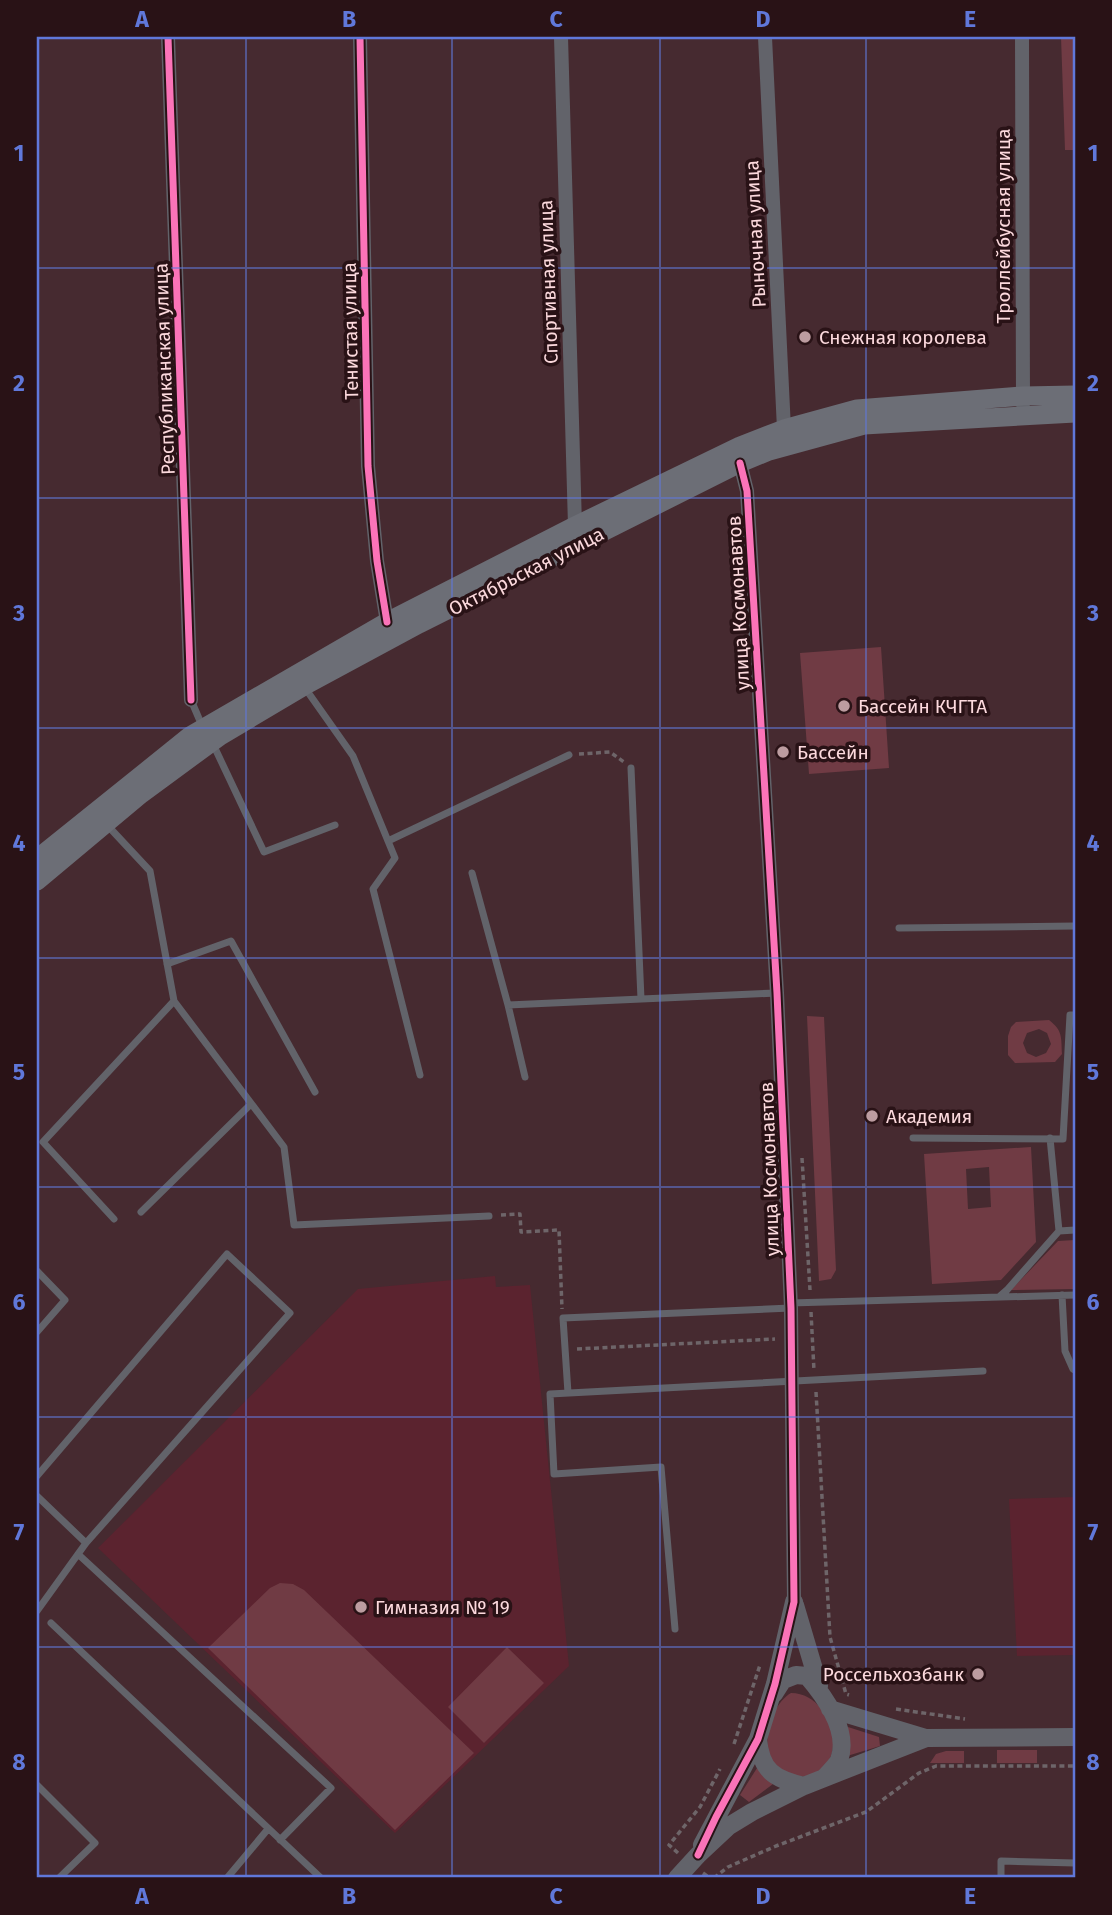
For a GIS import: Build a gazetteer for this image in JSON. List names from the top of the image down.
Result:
{
  "streets": {
    "main road": ["Октябрьская улица"],
    "street": [
      "Троллейбусная улица",
      "Рыночная улица",
      "Спортивная улица",
      "Тенистая улица",
      "Республиканская улица",
      "улица Космонавтов"
    ]
  },
  "crossings": [
    ["Троллейбусная улица", "Октябрьская улица"],
    ["Рыночная улица", "Октябрьская улица"],
    ["Спортивная улица", "Октябрьская улица"],
    ["Тенистая улица", "Октябрьская улица"],
    ["Октябрьская улица", "улица Космонавтов"]
  ],
  "places": [
    "Снежная королева",
    "Бассейн КЧГТА",
    "Бассейн",
    "Академия",
    "Гимназия № 19",
    "Россельхозбанк"
  ],
  "grid": {
    "columns": [
      "A",
      "B",
      "C",
      "D",
      "E"
    ],
    "rows": [
      "1",
      "2",
      "3",
      "4",
      "5",
      "6",
      "7",
      "8"
    ]
  }
}
